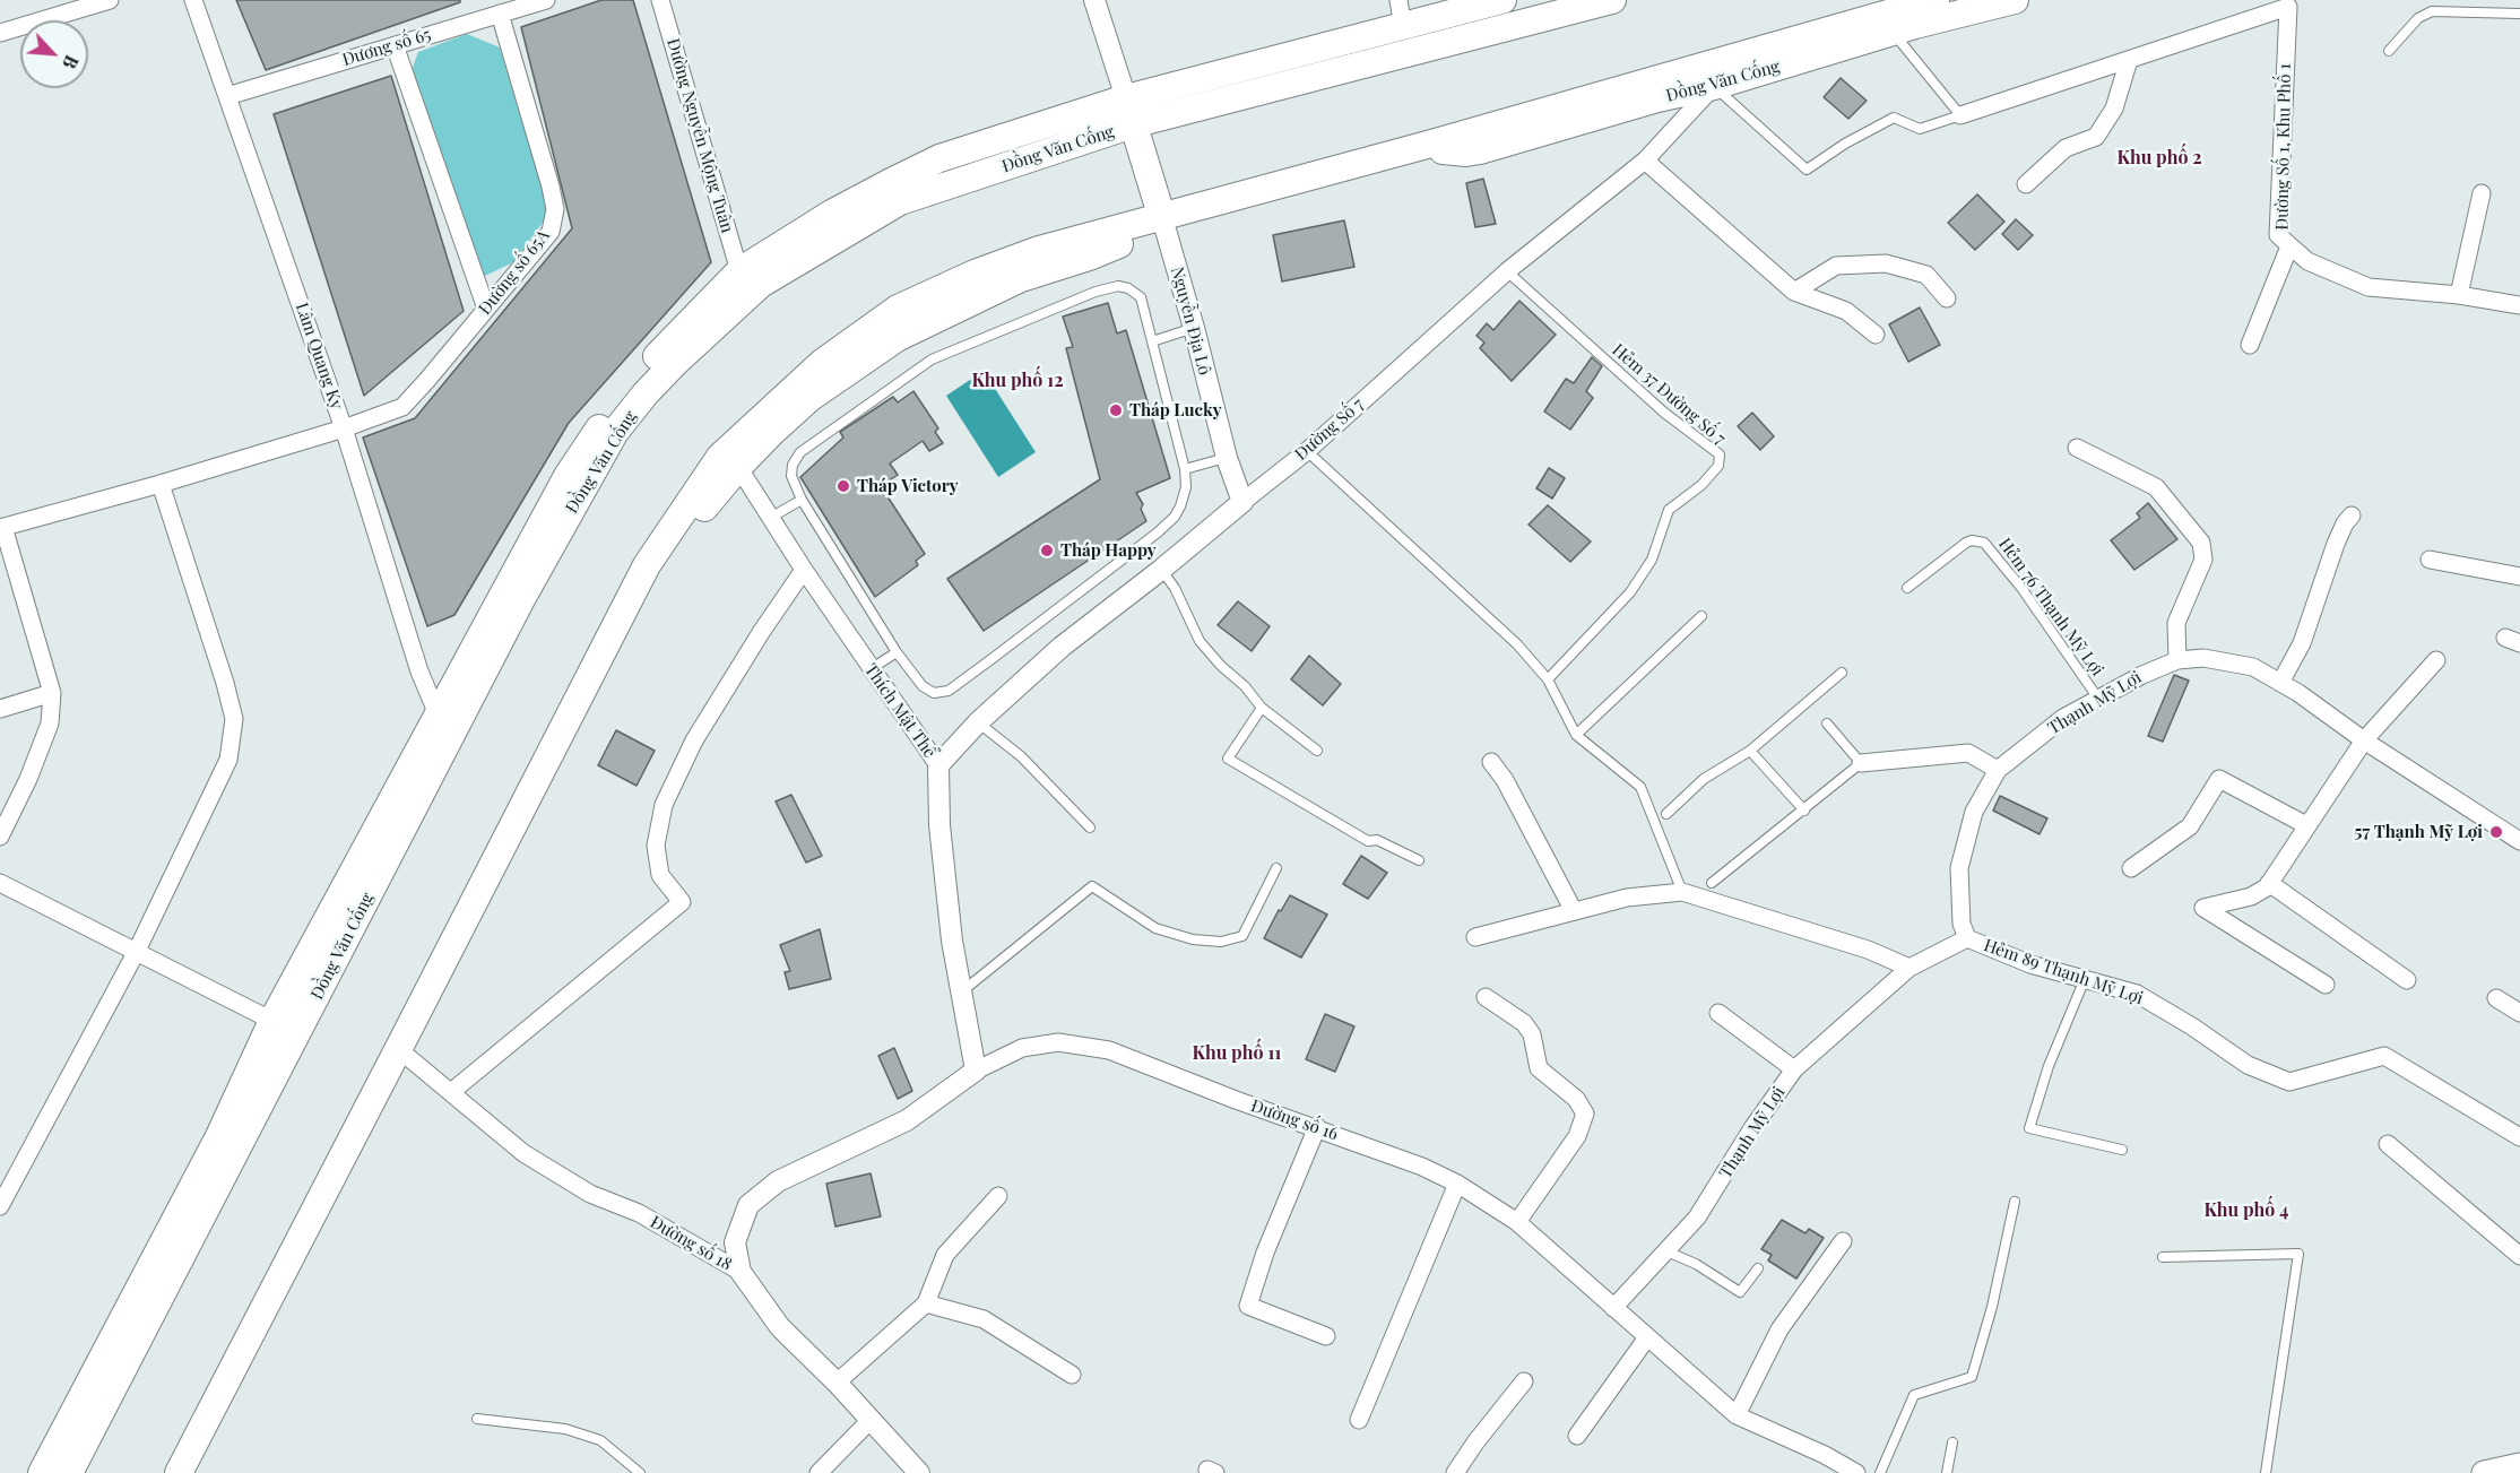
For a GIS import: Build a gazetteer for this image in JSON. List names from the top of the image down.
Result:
{
  "streets": {
    "main road": ["Đồng Văn Cống"],
    "street": [
      "Đương số 65",
      "Đường Nguyễn Mộng Tuân",
      "Đường Số 1, Khu Phố 1",
      "Đường số 65A",
      "Nguyễn Địa Lô",
      "Lâm Quang Ky",
      "Đường Số 7",
      "Thạnh Mỹ Lợi",
      "Thích Mật Thể",
      "Hẻm 89 Thạnh Mỹ Lợi",
      "Đường số 16",
      "Đường số 18"
    ],
    "lane": ["Hẻm 37 Đường Số 7", "Hẻm 76 Thạnh Mỹ Lợi"]
  },
  "crossings": [
    ["Đương số 65", "Đường số 65A"],
    ["Đương số 65", "Lâm Quang Ky"],
    ["Đồng Văn Cống", "Đường Nguyễn Mộng Tuân"],
    ["Đồng Văn Cống", "Nguyễn Địa Lô"],
    ["Đồng Văn Cống", "Lâm Quang Ky"],
    ["Đồng Văn Cống", "Đường Số 7"],
    ["Đồng Văn Cống", "Thích Mật Thể"],
    ["Đồng Văn Cống", "Đường số 18"],
    ["Đường số 65A", "Lâm Quang Ky"],
    ["Nguyễn Địa Lô", "Đường Số 7"],
    ["Hẻm 37 Đường Số 7", "Đường Số 7"],
    ["Đường Số 7", "Thích Mật Thể"],
    ["Hẻm 76 Thạnh Mỹ Lợi", "Thạnh Mỹ Lợi"],
    ["Thạnh Mỹ Lợi", "Hẻm 89 Thạnh Mỹ Lợi"],
    ["Thạnh Mỹ Lợi", "Đường số 16"],
    ["Thích Mật Thể", "Đường số 16"],
    ["Đường số 16", "Đường số 18"]
  ],
  "districts": [
    "Khu phố 2",
    "Khu phố 12",
    "Khu phố 11",
    "Khu phố 4"
  ],
  "places": [
    "Tháp Lucky",
    "Tháp Victory",
    "Tháp Happy",
    "57 Thạnh Mỹ Lợi"
  ],
  "north": "bottom right"
}
